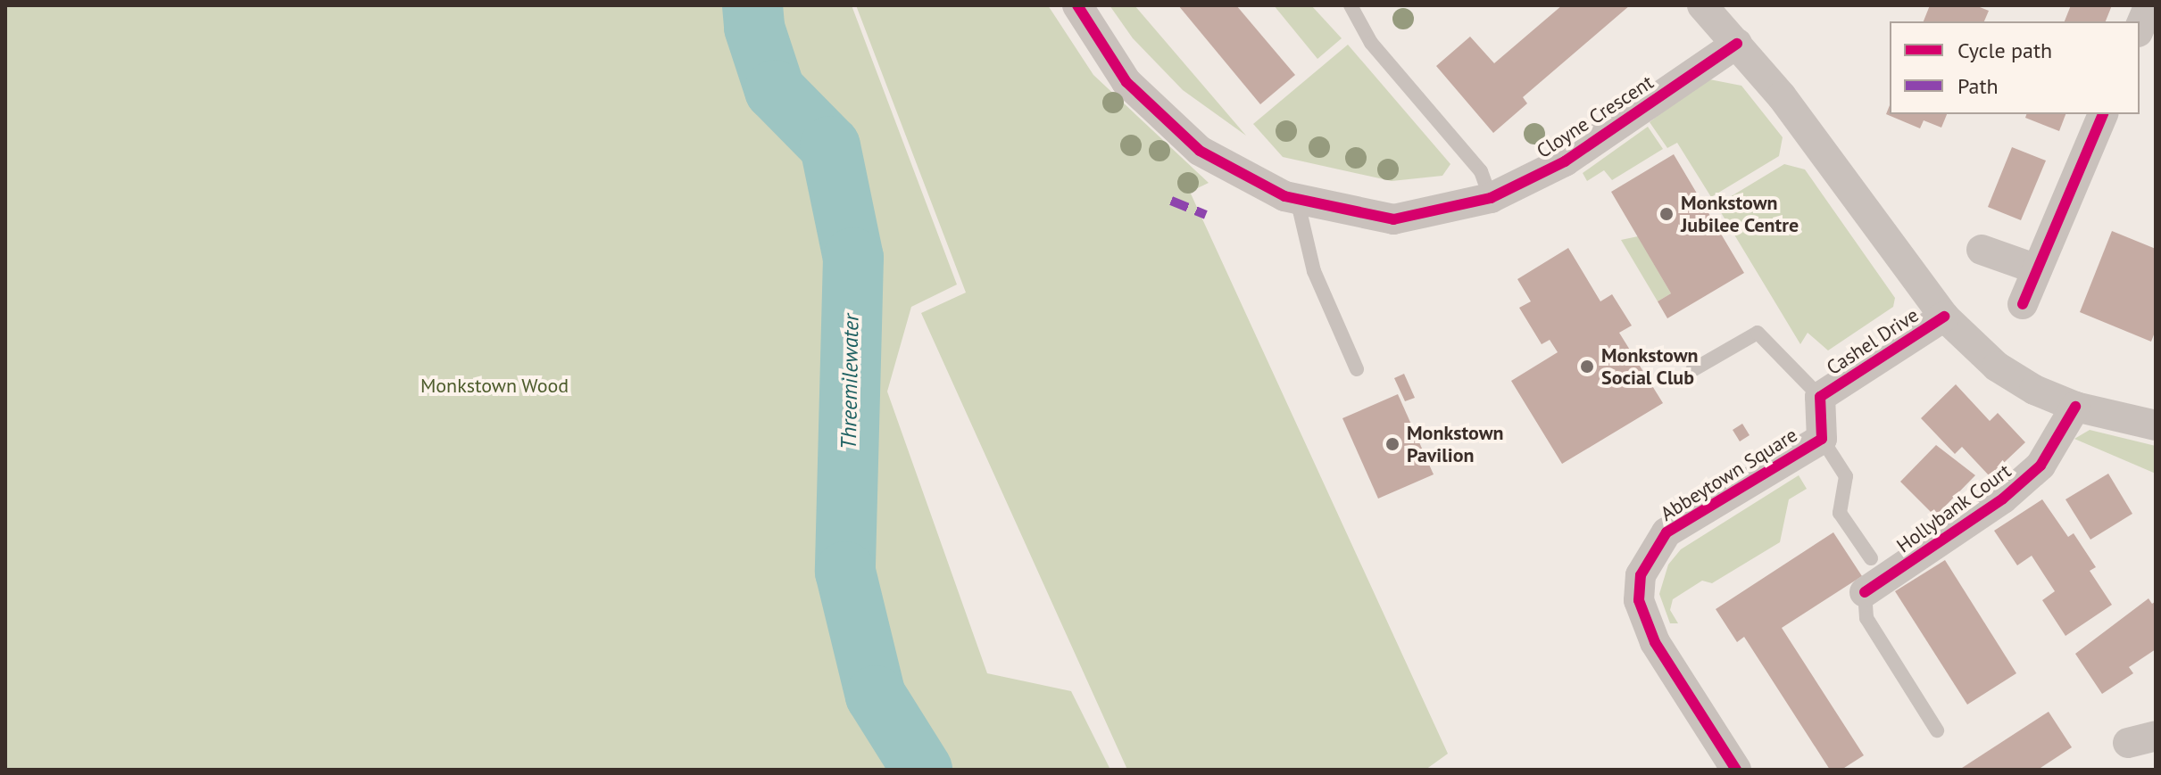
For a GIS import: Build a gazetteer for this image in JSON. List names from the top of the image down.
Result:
{
  "streets": {
    "street": [
      "Cloyne Crescent",
      "Cashel Drive",
      "Abbeytown Square",
      "Hollybank Court"
    ]
  },
  "crossings": [
    ["Cloyne Crescent", "Cashel Drive"],
    ["Cashel Drive", "Abbeytown Square"],
    ["Cashel Drive", "Hollybank Court"]
  ],
  "water": ["Threemilewater"],
  "parks": ["Monkstown Wood"],
  "places": ["Monkstown Jubilee Centre", "Monkstown Social Club", "Monkstown Pavilion"],
  "legend": ["Cycle path", "Path"]
}
